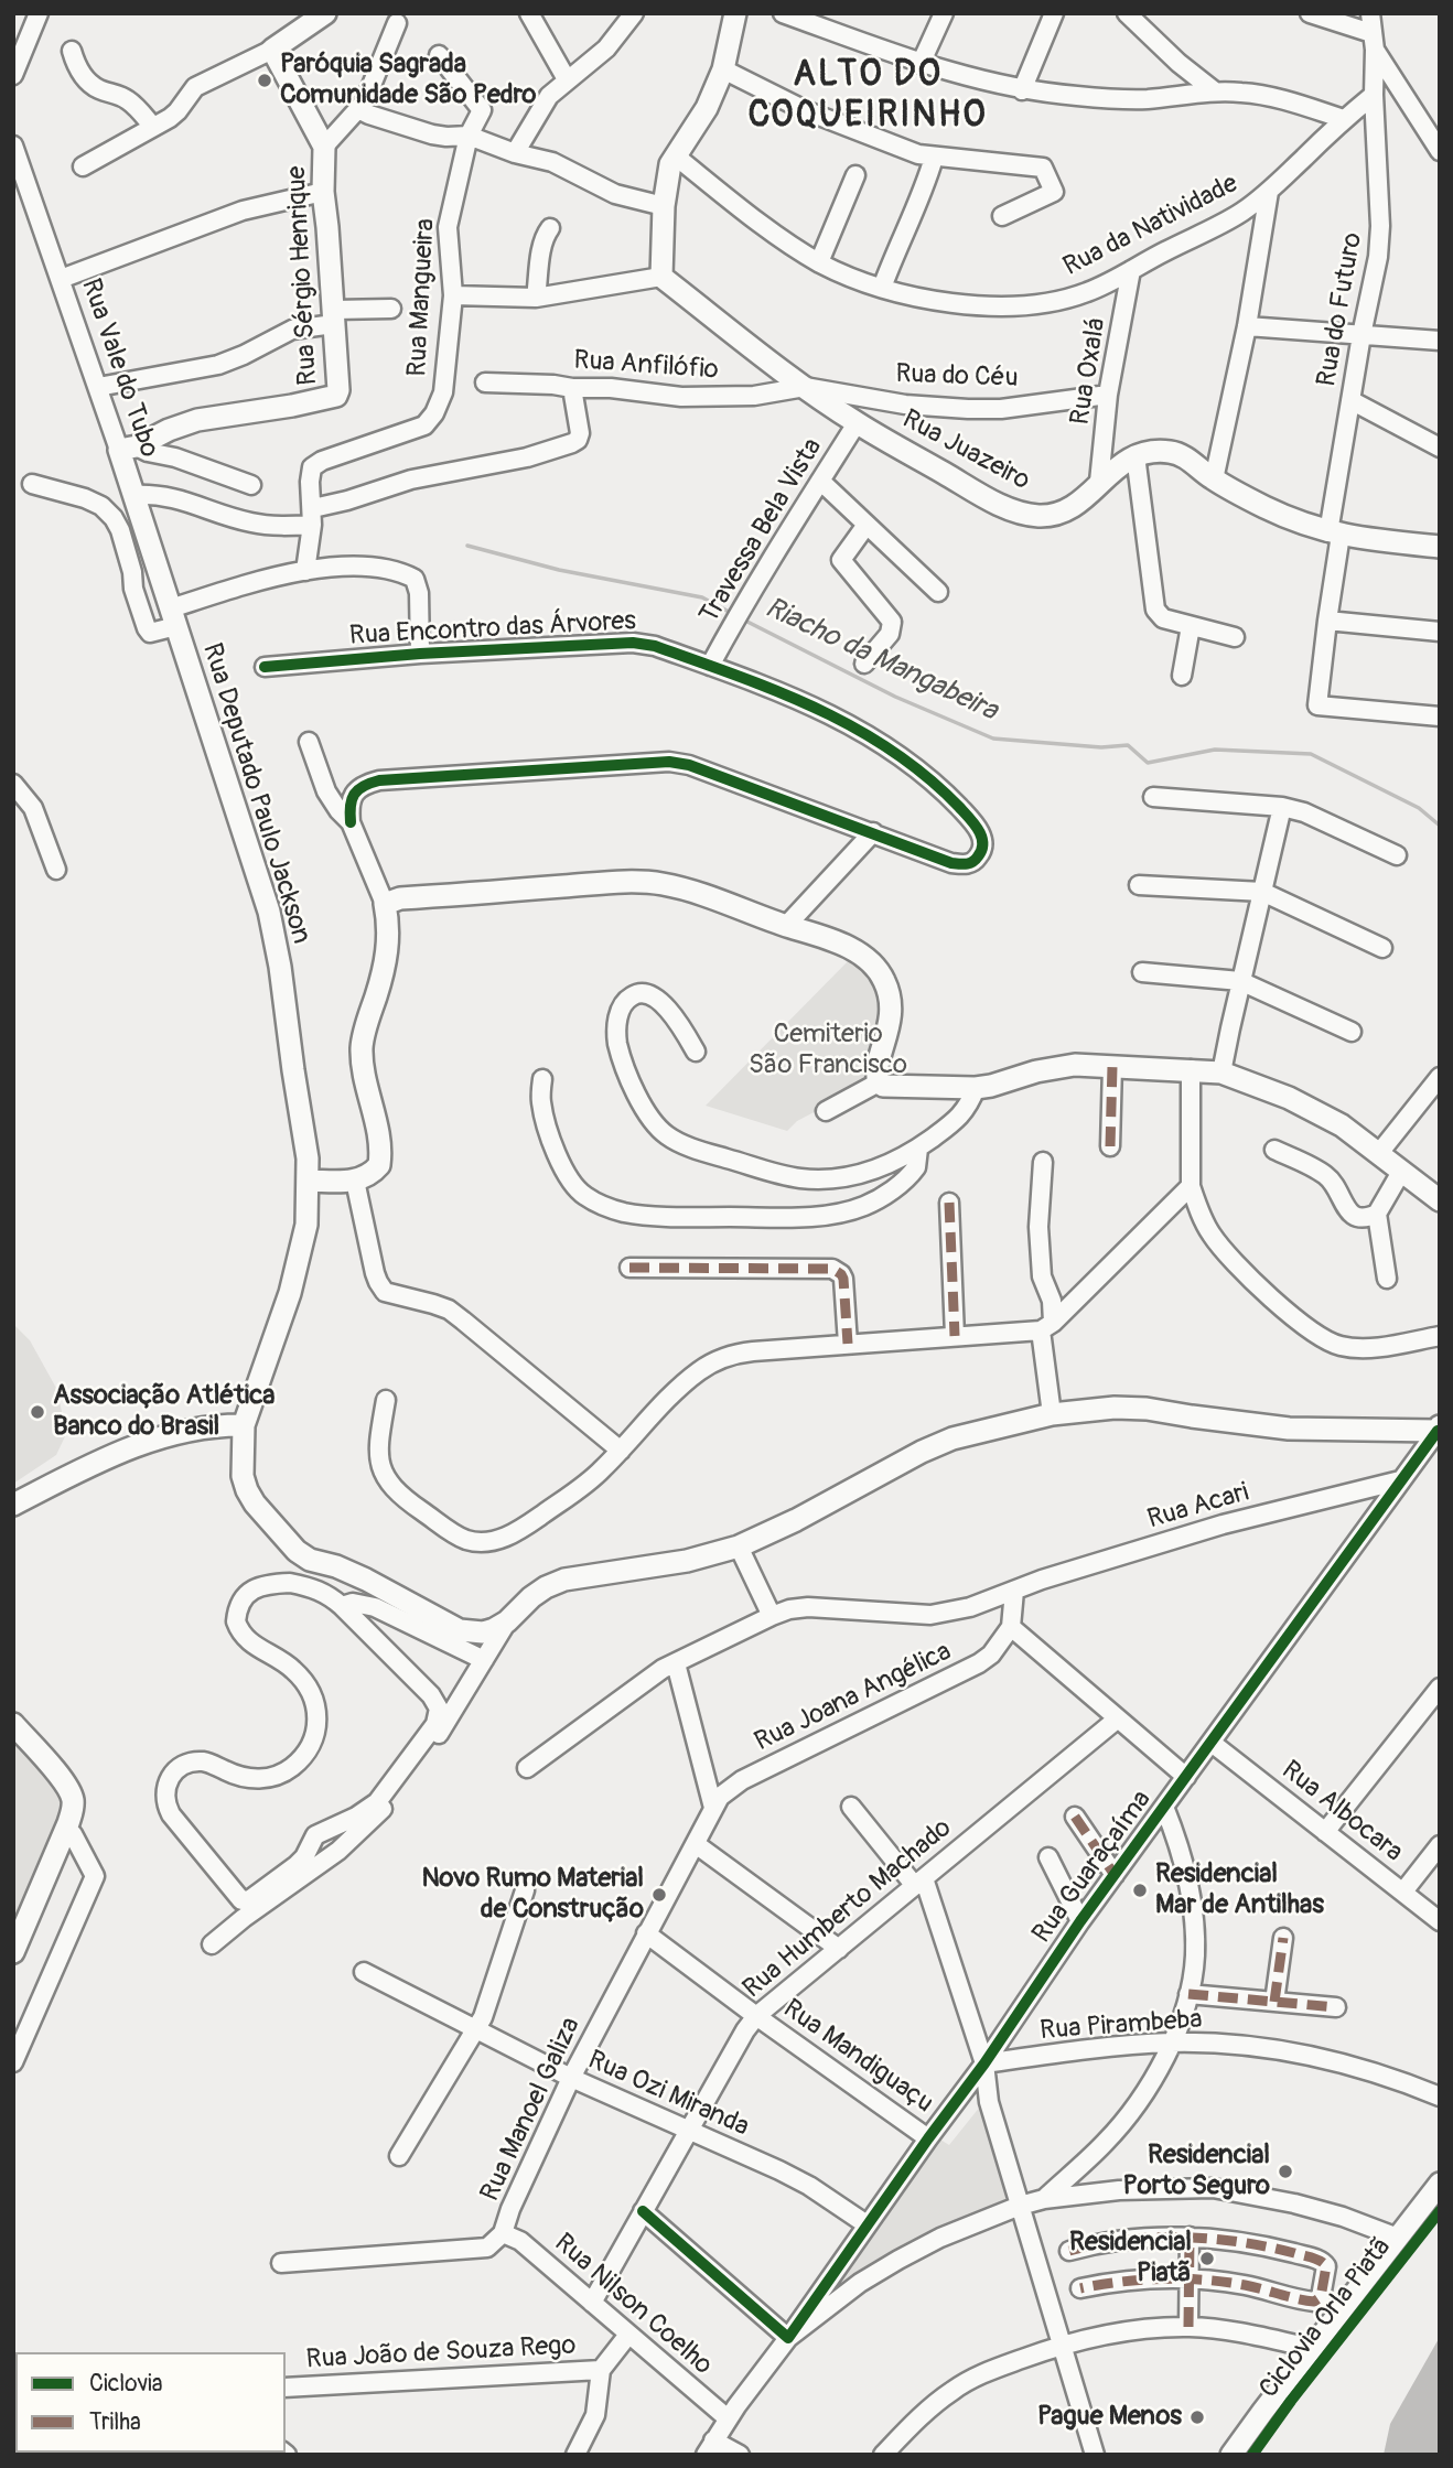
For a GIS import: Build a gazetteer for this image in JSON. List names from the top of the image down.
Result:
{
  "streets": {
    "main road": [
      "Rua Sérgio Henrique",
      "Rua Vale do Tubo",
      "Rua Juazeiro",
      "Rua Deputado Paulo Jackson"
    ],
    "street": [
      "Rua da Natividade",
      "Rua Mangueira",
      "Rua do Futuro",
      "Rua Anfilófio",
      "Rua Oxalá",
      "Rua do Céu",
      "Travessa Bela Vista",
      "Rua Encontro das Árvores",
      "Rua Acari",
      "Rua Joana Angélica",
      "Rua Albocara",
      "Rua Guaraçaíma",
      "Rua Humberto Machado",
      "Rua Pirambeba",
      "Rua Mandiguaçu",
      "Rua Ozi Miranda",
      "Rua Manoel Galiza",
      "Rua Nilson Coelho",
      "Rua João de Souza Rego"
    ],
    "cycle path": ["Ciclovia Orla Piatã"]
  },
  "crossings": [
    ["Rua da Natividade", "Rua do Futuro"],
    ["Rua da Natividade", "Rua Oxalá"],
    ["Rua Sérgio Henrique", "Rua Vale do Tubo"],
    ["Rua Anfilófio", "Rua do Céu"],
    ["Rua Anfilófio", "Rua Juazeiro"],
    ["Rua Vale do Tubo", "Rua Deputado Paulo Jackson"],
    ["Rua Oxalá", "Rua do Céu"],
    ["Rua Oxalá", "Rua Juazeiro"],
    ["Rua do Céu", "Rua Juazeiro"],
    ["Rua Juazeiro", "Travessa Bela Vista"],
    ["Travessa Bela Vista", "Rua Encontro das Árvores"],
    ["Rua Acari", "Rua Guaraçaíma"],
    ["Rua Joana Angélica", "Rua Manoel Galiza"],
    ["Rua Albocara", "Rua Guaraçaíma"],
    ["Rua Guaraçaíma", "Rua Pirambeba"],
    ["Rua Guaraçaíma", "Rua Mandiguaçu"],
    ["Rua Guaraçaíma", "Rua Ozi Miranda"],
    ["Rua Humberto Machado", "Rua Mandiguaçu"],
    ["Rua Humberto Machado", "Rua Ozi Miranda"],
    ["Rua Humberto Machado", "Rua Nilson Coelho"],
    ["Rua Mandiguaçu", "Rua Manoel Galiza"],
    ["Rua Ozi Miranda", "Rua Manoel Galiza"],
    ["Rua Manoel Galiza", "Rua Nilson Coelho"],
    ["Rua Nilson Coelho", "Rua João de Souza Rego"]
  ],
  "districts": ["ALTO DO COQUEIRINHO"],
  "water": ["Riacho da Mangabeira"],
  "parks": ["Cemiterio São Francisco"],
  "places": [
    "Paróquia Sagrada Comunidade São Pedro",
    "Associação Atlética Banco do Brasil",
    "Residencial Mar de Antilhas",
    "Novo Rumo Material de Construção",
    "Residencial Porto Seguro",
    "Residencial Piatã",
    "Pague Menos"
  ],
  "legend": ["Ciclovia", "Trilha"]
}
